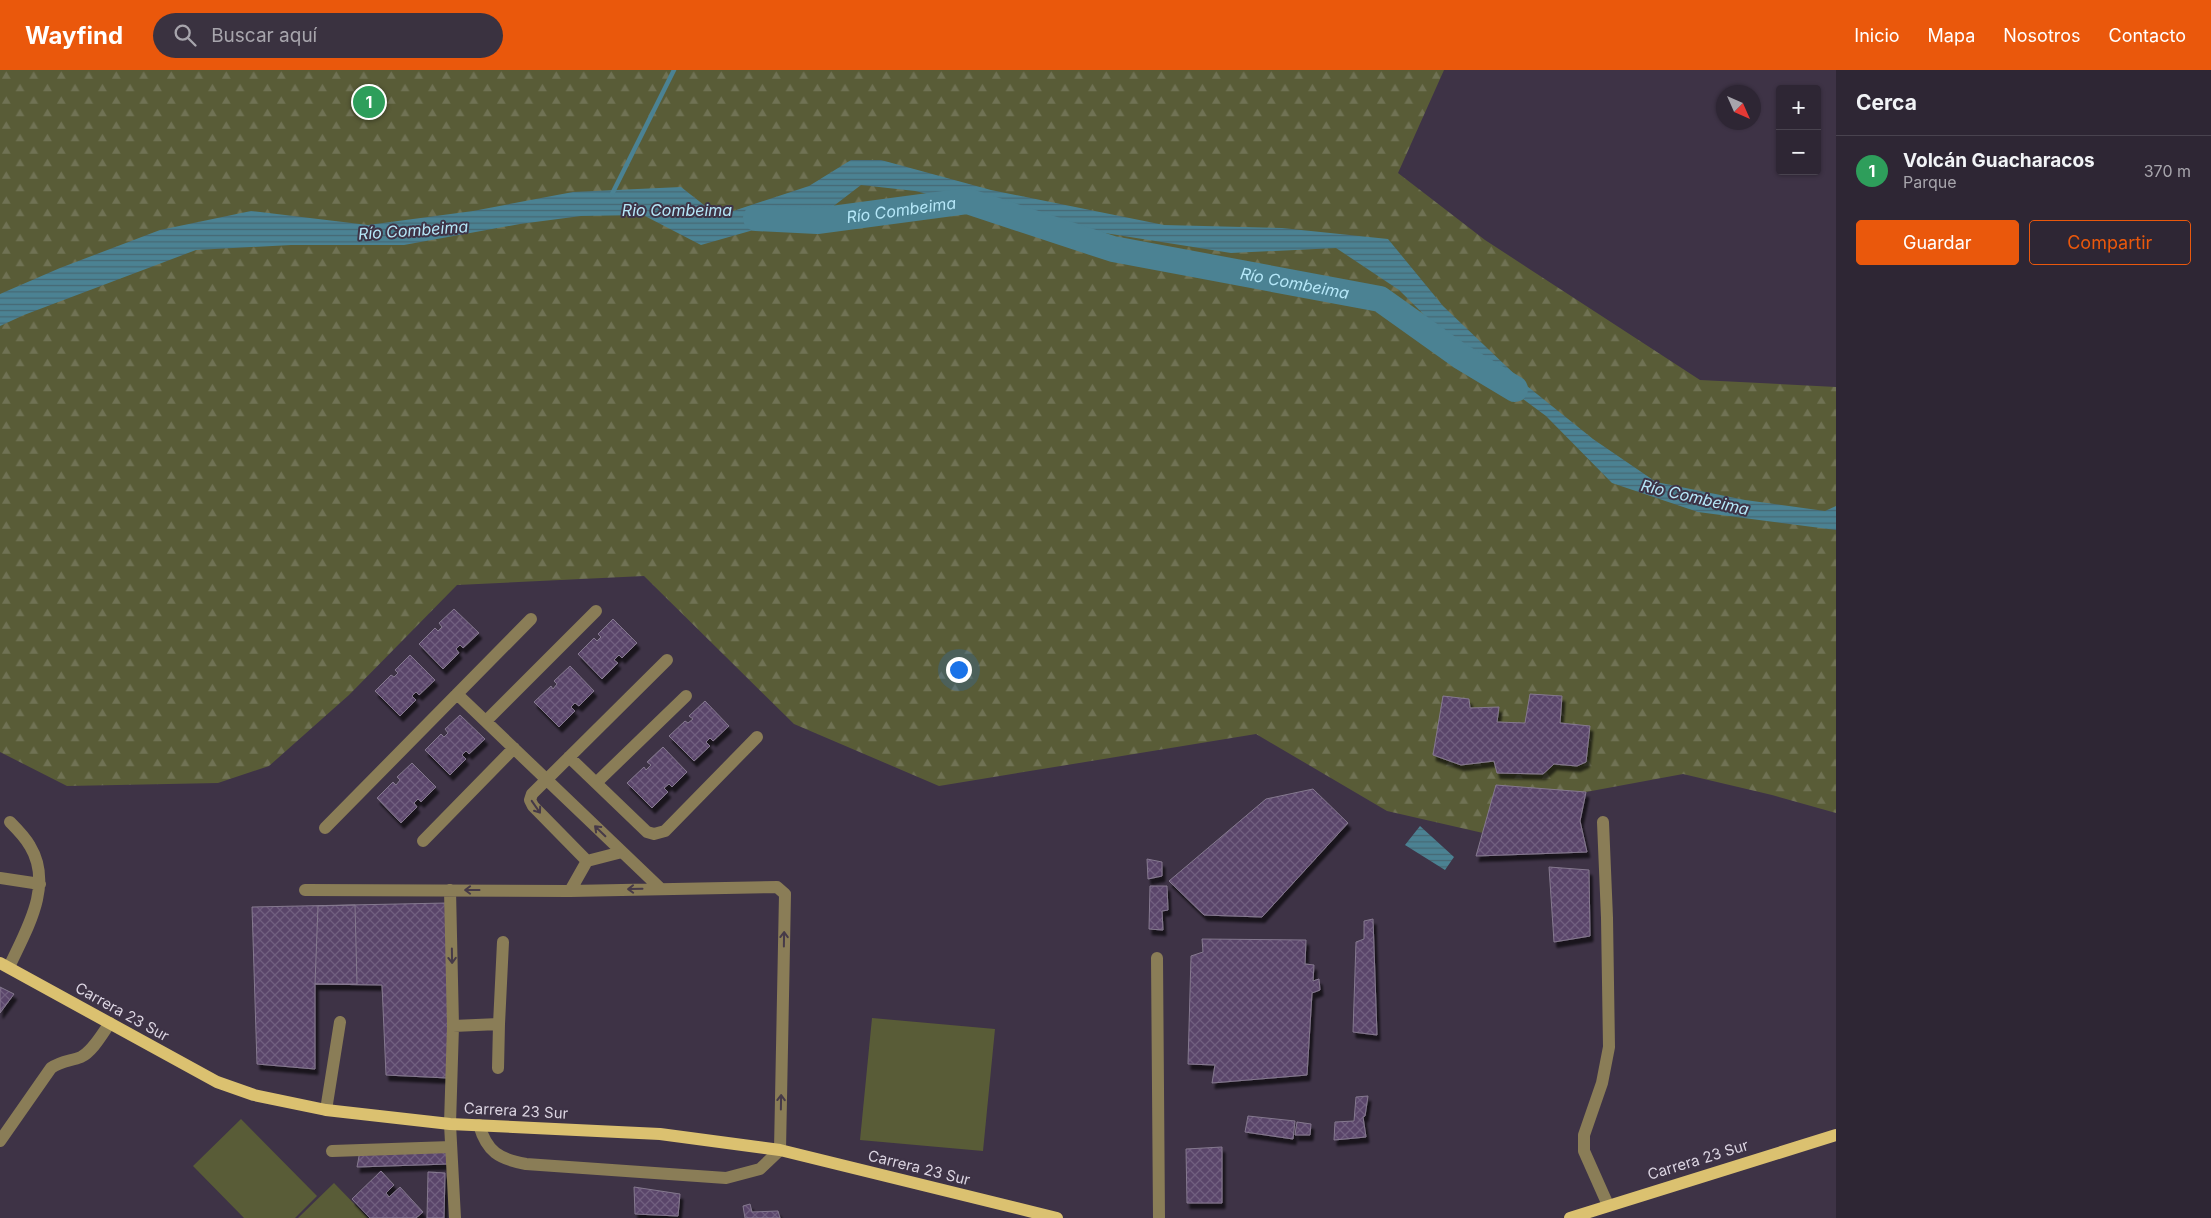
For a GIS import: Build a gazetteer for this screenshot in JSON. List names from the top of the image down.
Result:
{
  "streets": {
    "main road": ["Carrera 23 Sur"]
  },
  "water": ["Rio Combeima", "Río Combeima"],
  "north": "bottom right",
  "page": {
    "header": "Wayfind",
    "search": "Buscar aquí",
    "nav": [
      "Inicio",
      "Mapa",
      "Nosotros",
      "Contacto"
    ],
    "heading": "Cerca",
    "pins": "1",
    "map_buttons": ["+", "−"],
    "list": [
      {
        "mark": "1",
        "name": "Volcán Guacharacos",
        "note": "Parque",
        "value": "370 m"
      }
    ],
    "buttons": ["Guardar", "Compartir"]
  }
}
